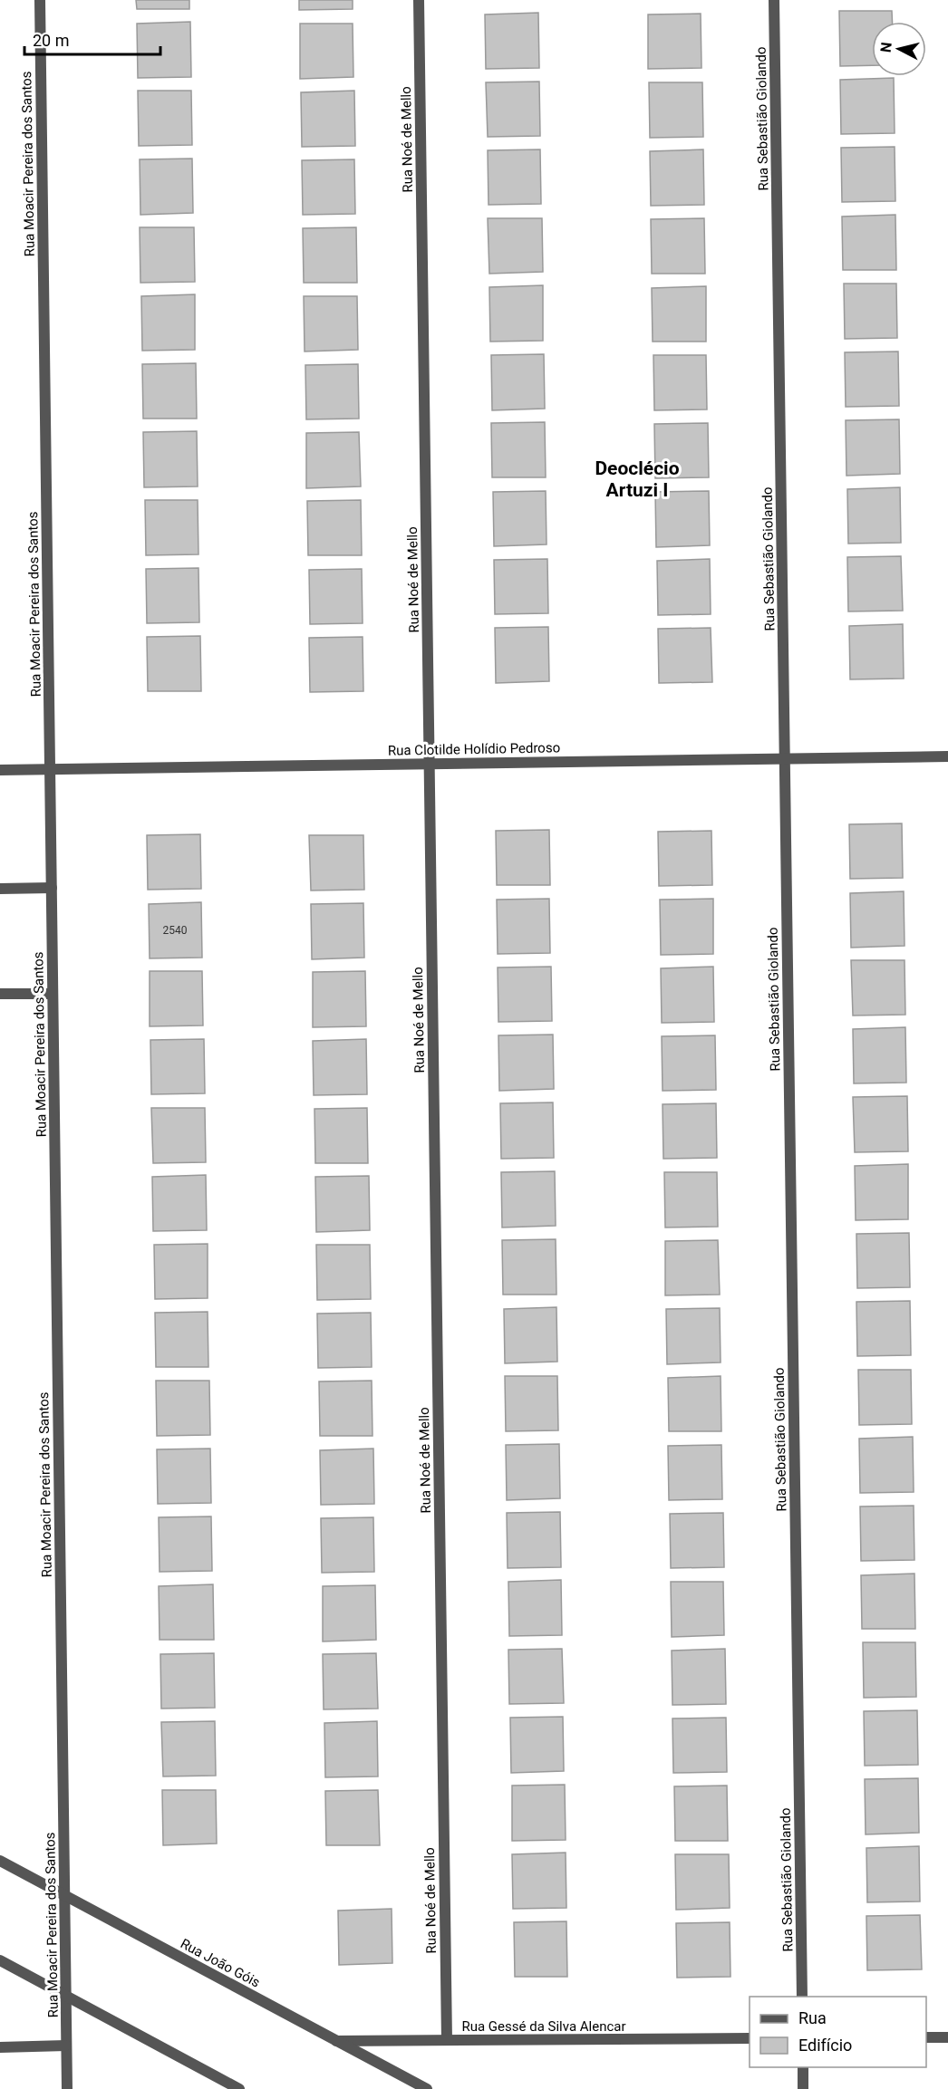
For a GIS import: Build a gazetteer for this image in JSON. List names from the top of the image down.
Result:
{
  "streets": {
    "street": [
      "Rua Sebastião Giolando",
      "Rua Noé de Mello",
      "Rua Moacir Pereira dos Santos",
      "Rua Clotilde Holídio Pedroso",
      "Rua João Góis",
      "Rua Gessé da Silva Alencar"
    ]
  },
  "crossings": [
    ["Rua Sebastião Giolando", "Rua Clotilde Holídio Pedroso"],
    ["Rua Noé de Mello", "Rua Clotilde Holídio Pedroso"],
    ["Rua Noé de Mello", "Rua Gessé da Silva Alencar"],
    ["Rua Moacir Pereira dos Santos", "Rua Clotilde Holídio Pedroso"],
    ["Rua Moacir Pereira dos Santos", "Rua João Góis"],
    ["Rua João Góis", "Rua Gessé da Silva Alencar"]
  ],
  "districts": ["Deoclécio Artuzi I"],
  "house_numbers": ["2540"],
  "legend": ["Rua", "Edifício"],
  "scale_bar": "20 m",
  "north": "left"
}
